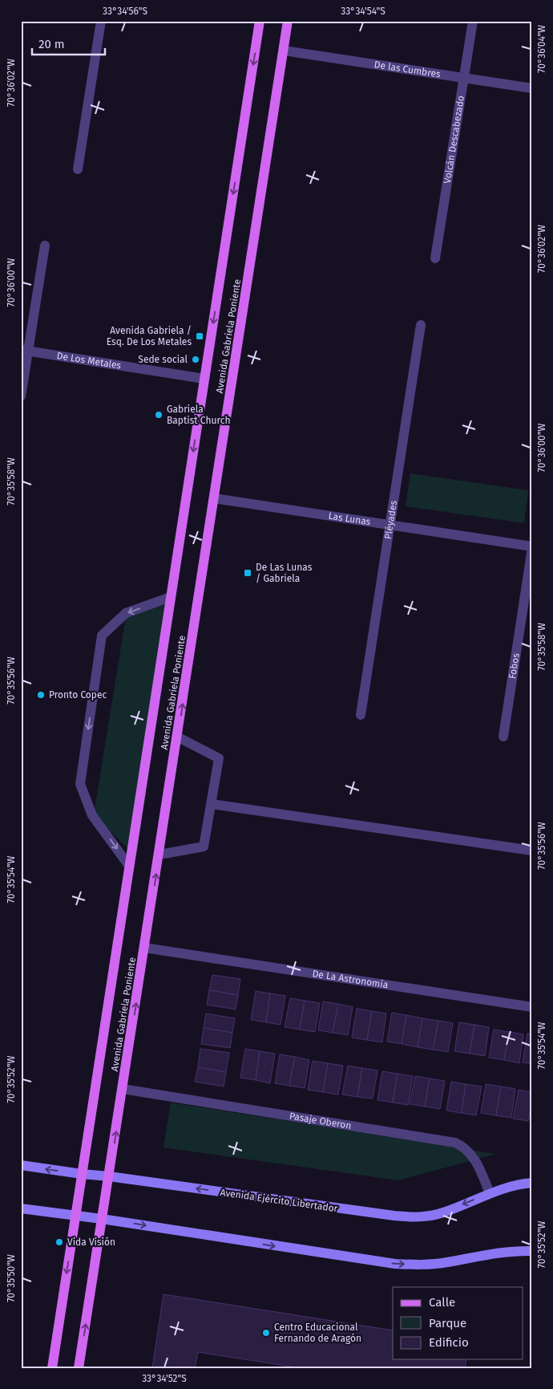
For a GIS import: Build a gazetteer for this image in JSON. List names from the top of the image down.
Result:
{
  "streets": {
    "main road": ["Avenida Gabriela Poniente", "Avenida Ejército Libertador"],
    "street": [
      "De las Cumbres",
      "Volcán Descabezado",
      "De Los Metales",
      "Las Lunas",
      "Pléyades",
      "Fobos",
      "De La Astronomía",
      "Pasaje Oberon"
    ]
  },
  "crossings": [
    ["De las Cumbres", "Volcán Descabezado"],
    ["De las Cumbres", "Avenida Gabriela Poniente"],
    ["Avenida Gabriela Poniente", "De Los Metales"],
    ["Avenida Gabriela Poniente", "Las Lunas"],
    ["Avenida Gabriela Poniente", "De La Astronomía"],
    ["Avenida Gabriela Poniente", "Pasaje Oberon"],
    ["Avenida Gabriela Poniente", "Avenida Ejército Libertador"],
    ["Las Lunas", "Pléyades"],
    ["Las Lunas", "Fobos"],
    ["Pasaje Oberon", "Avenida Ejército Libertador"]
  ],
  "places": {
    "transit": ["Avenida Gabriela / Esq. De Los Metales", "De Las Lunas / Gabriela"],
    "other": [
      "Sede social",
      "Gabriela Baptist Church",
      "Pronto Copec",
      "Vida Visión",
      "Centro Educacional Fernando de Aragón"
    ]
  },
  "legend": ["Calle", "Parque", "Edificio"],
  "scale_bar": "20 m",
  "coordinates": [
    "33°34'56\"S",
    "33°34'54\"S",
    "70°36'04\"W",
    "70°36'02\"W",
    "70°36'00\"W",
    "70°35'58\"W",
    "70°35'56\"W",
    "70°35'54\"W",
    "70°35'52\"W",
    "70°35'50\"W",
    "33°34'52\"S"
  ]
}
